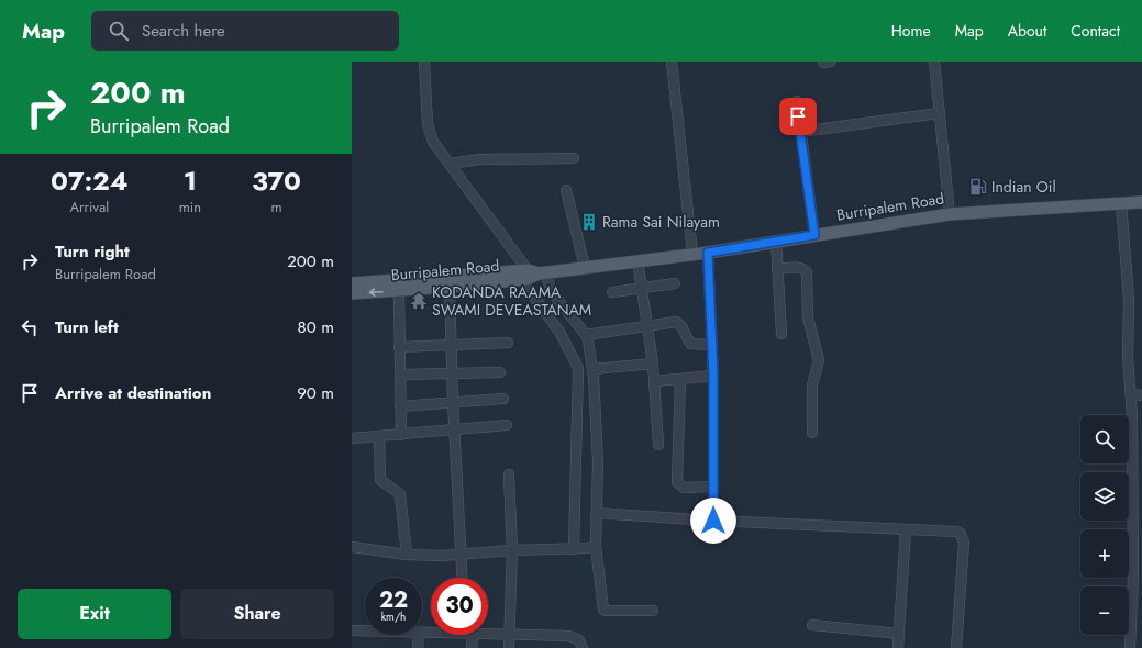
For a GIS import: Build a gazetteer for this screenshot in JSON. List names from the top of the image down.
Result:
{
  "streets": {
    "main road": ["Burripalem Road"]
  },
  "places": {
    "fuel station": ["Indian Oil"],
    "building": ["Rama Sai Nilayam"],
    "temple": ["KODANDA RAAMA SWAMI DEVEASTANAM"]
  },
  "page": {
    "header": "Map",
    "search": "Search here",
    "nav": [
      "Home",
      "Map",
      "About",
      "Contact"
    ],
    "turn": ["200 m", "Burripalem Road"],
    "eta": [
      "07:24",
      "Arrival",
      "1",
      "min",
      "370",
      "m"
    ],
    "list": [
      {
        "name": "Turn right",
        "note": "Burripalem Road",
        "value": "200 m"
      },
      {
        "name": "Turn left",
        "value": "80 m"
      },
      {
        "name": "Arrive at destination",
        "value": "90 m"
      }
    ],
    "map_buttons": ["+", "−"],
    "speed": "22 km/h",
    "limit": "30",
    "buttons": ["Exit", "Share"]
  }
}
